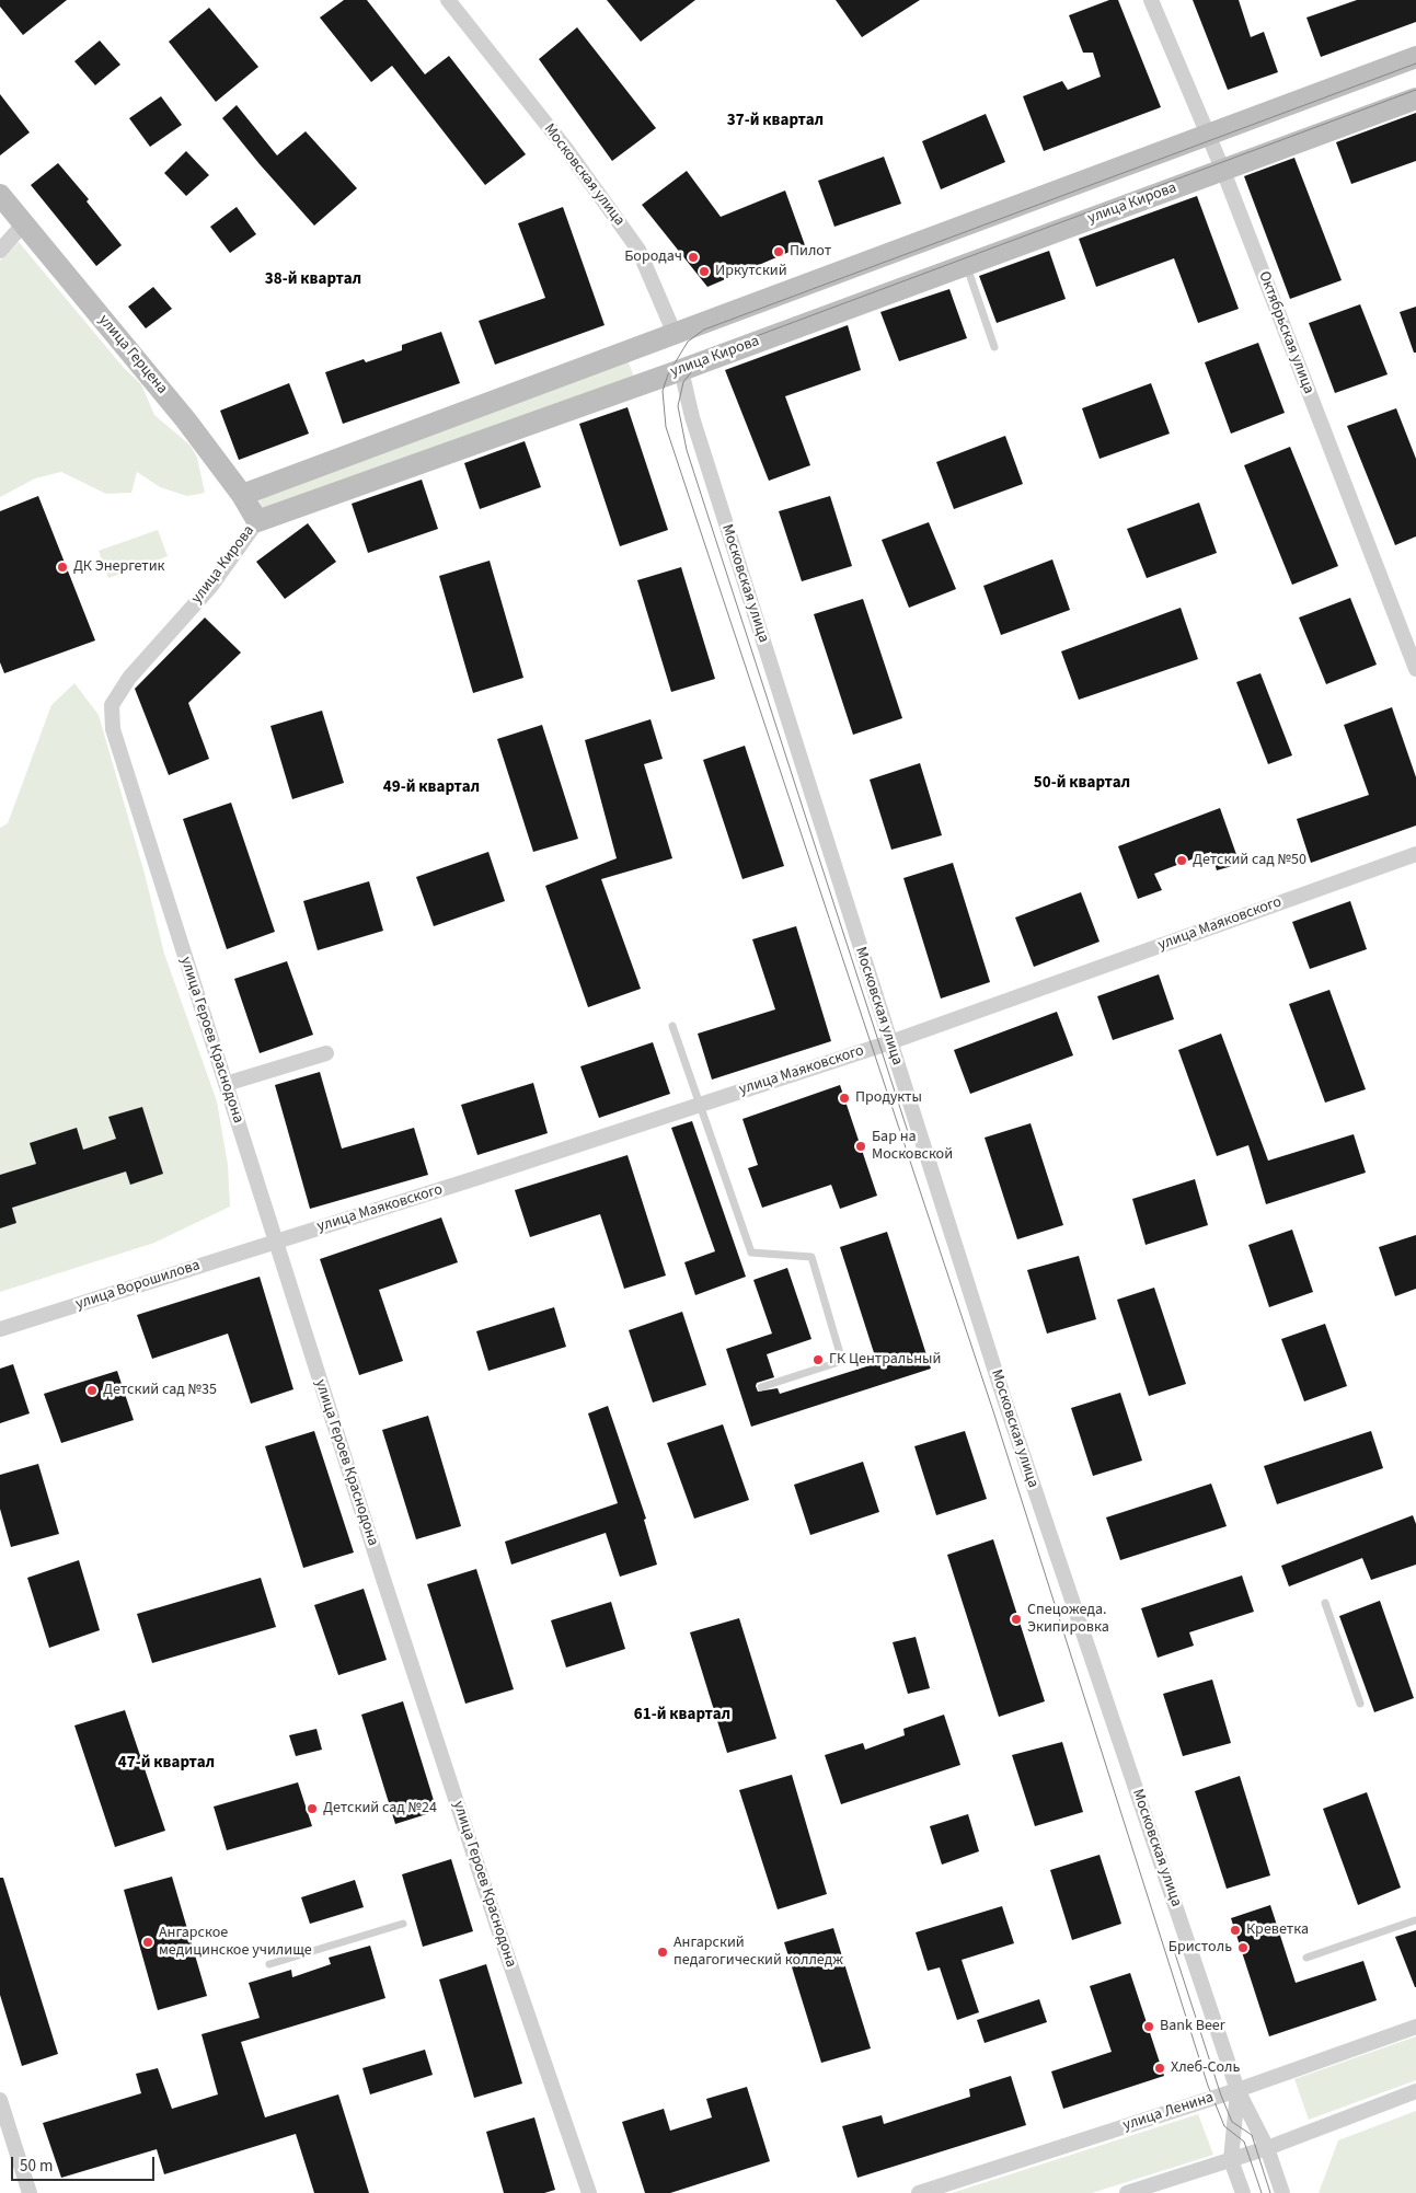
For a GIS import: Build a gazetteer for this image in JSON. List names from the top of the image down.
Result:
{
  "streets": {
    "street": [
      "Московская улица",
      "улица Кирова",
      "Октябрьская улица",
      "улица Герцена",
      "улица Маяковского",
      "улица Героев Краснодона",
      "улица Ворошилова",
      "улица Ленина"
    ]
  },
  "crossings": [
    ["Московская улица", "улица Кирова"],
    ["Московская улица", "улица Маяковского"],
    ["Московская улица", "улица Ленина"],
    ["улица Кирова", "Октябрьская улица"],
    ["улица Кирова", "улица Герцена"],
    ["улица Кирова", "улица Героев Краснодона"],
    ["улица Маяковского", "улица Героев Краснодона"],
    ["улица Маяковского", "улица Ворошилова"],
    ["улица Героев Краснодона", "улица Ворошилова"]
  ],
  "districts": [
    "37-й квартал",
    "38-й квартал",
    "50-й квартал",
    "49-й квартал",
    "61-й квартал",
    "47-й квартал"
  ],
  "places": [
    "Пилот",
    "Бородач",
    "Иркутский",
    "ДК Энергетик",
    "Детский сад №50",
    "Продукты",
    "Бар на Московской",
    "ГК Центральный",
    "Детский сад №35",
    "Спецожеда. Экипировка",
    "Детский сад №24",
    "Креветка",
    "Ангарское медицинское училище",
    "Бристоль",
    "Ангарский педагогический колледж",
    "Bank Beer",
    "Хлеб-Соль"
  ],
  "scale_bar": "50 m"
}
